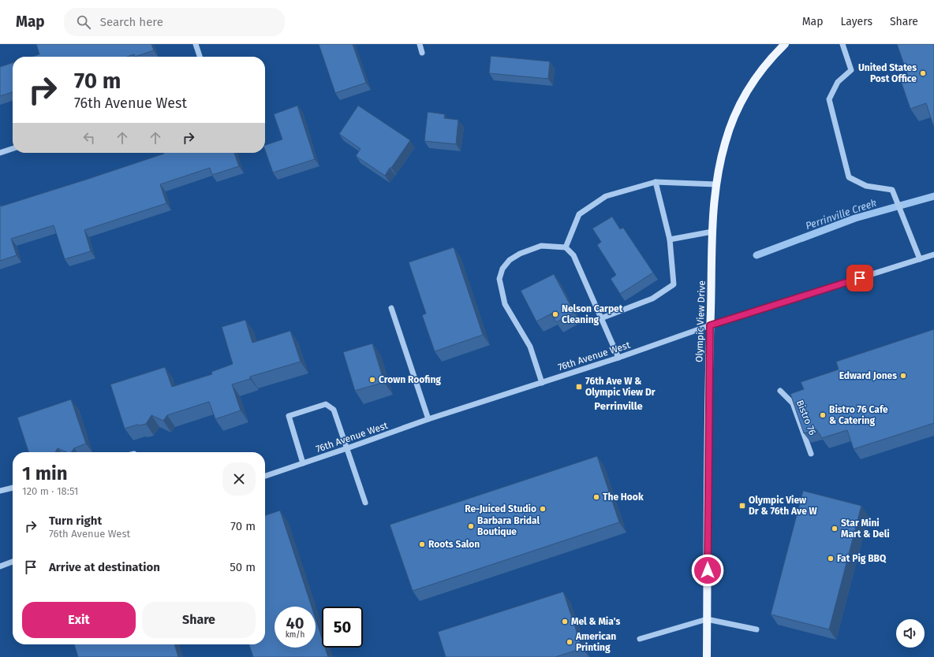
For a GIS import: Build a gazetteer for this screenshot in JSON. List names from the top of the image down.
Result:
{
  "streets": {
    "main road": ["Olympic View Drive"],
    "street": ["76th Avenue West", "Bistro 76"]
  },
  "crossings": [
    ["Olympic View Drive", "76th Avenue West"]
  ],
  "districts": ["Perrinville"],
  "water": ["Perrinville Creek"],
  "places": {
    "other": [
      "United States Post Office",
      "Nelson Carpet Cleaning",
      "Edward Jones",
      "Crown Roofing",
      "Bistro 76 Cafe & Catering",
      "The Hook",
      "Re-Juiced Studio",
      "Barbara Bridal Boutique",
      "Star Mini Mart & Deli",
      "Roots Salon",
      "Fat Pig BBQ",
      "Mel & Mia's",
      "American Printing"
    ],
    "transit": ["76th Ave W & Olympic View Dr", "Olympic View Dr & 76th Ave W"]
  },
  "page": {
    "header": "Map",
    "search": "Search here",
    "nav": ["Map", "Layers", "Share"],
    "turn": ["70 m", "76th Avenue West"],
    "heading": ["1 min", "120 m · 18:51"],
    "list": [
      {
        "name": "Turn right",
        "note": "76th Avenue West",
        "value": "70 m"
      },
      {
        "name": "Arrive at destination",
        "value": "50 m"
      }
    ],
    "buttons": ["Exit", "Share"],
    "speed": "40 km/h",
    "limit": "50"
  }
}
